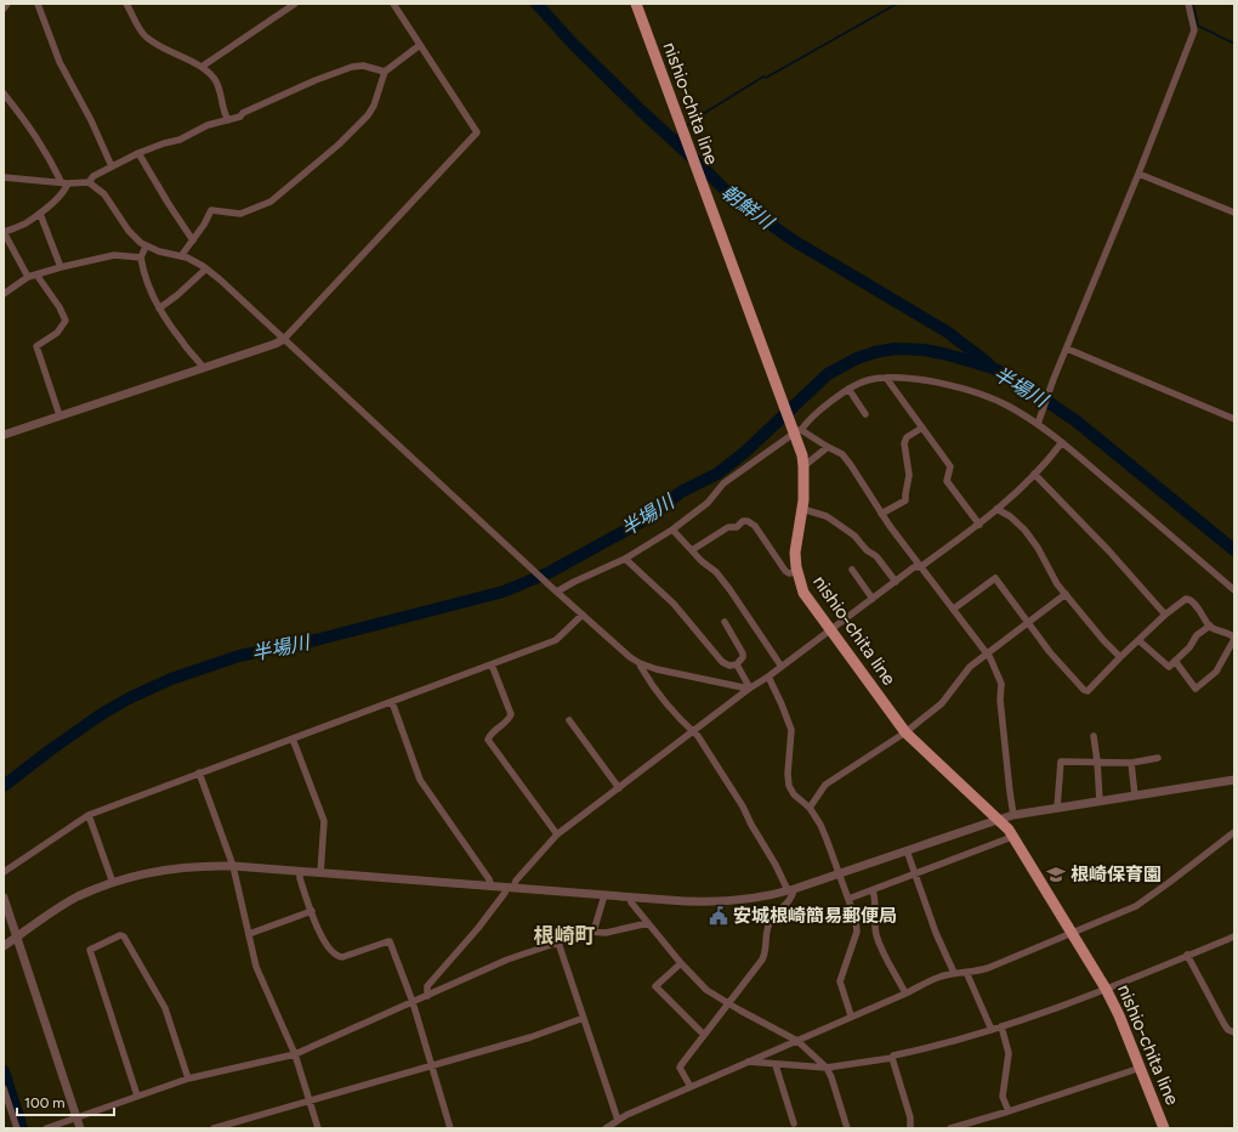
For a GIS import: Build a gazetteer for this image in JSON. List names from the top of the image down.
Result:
{
  "streets": {
    "main road": ["nishio-chita line"]
  },
  "districts": ["根崎町"],
  "water": ["朝鮮川", "半場川"],
  "places": {
    "school or university": ["根崎保育園"],
    "public building": ["安城根崎簡易郵便局"]
  },
  "scale_bar": "100 m"
}
